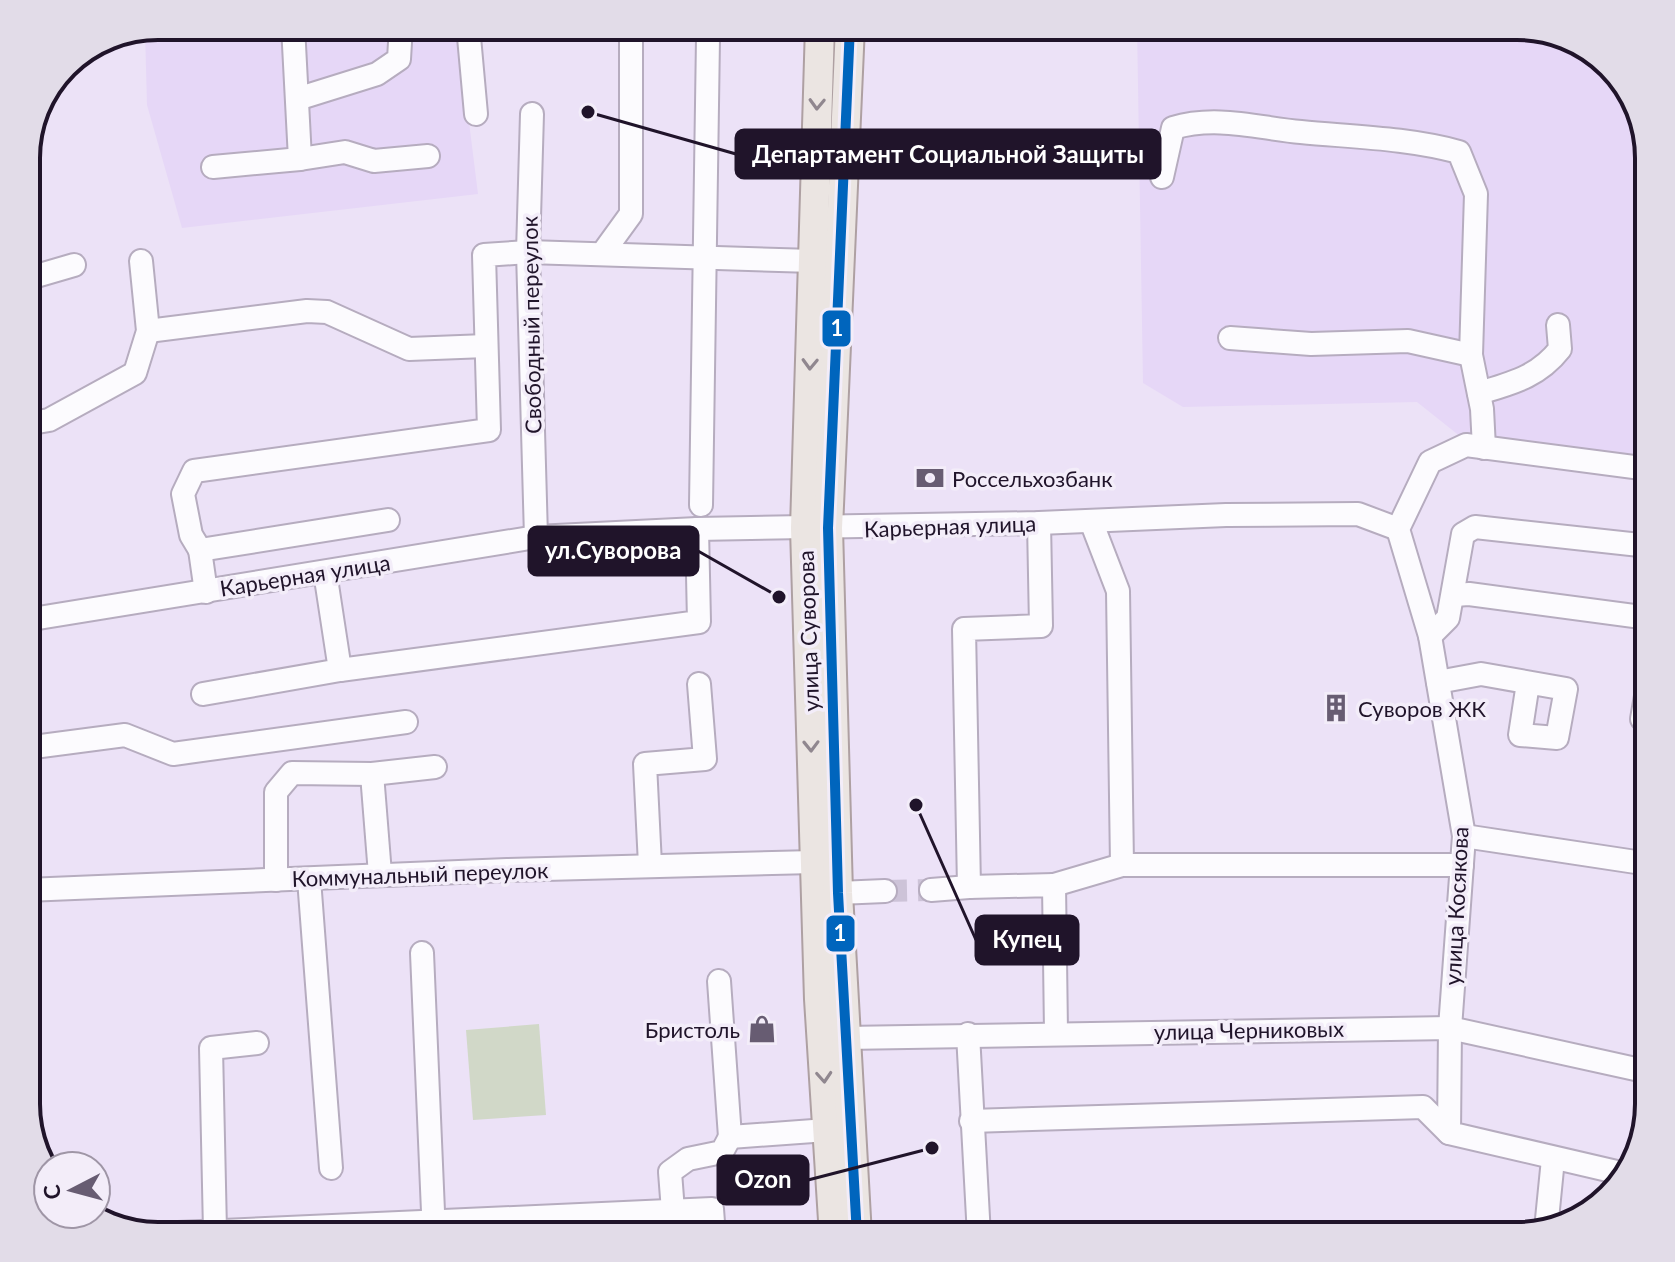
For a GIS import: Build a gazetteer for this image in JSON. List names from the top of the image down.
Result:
{
  "streets": {
    "main road": ["улица Суворова"],
    "street": [
      "Свободный переулок",
      "Карьерная улица",
      "Коммунальный переулок",
      "улица Косякова",
      "улица Черниковых"
    ]
  },
  "crossings": [
    ["Свободный переулок", "Карьерная улица"],
    ["Карьерная улица", "улица Суворова"],
    ["Карьерная улица", "улица Косякова"],
    ["улица Суворова", "Коммунальный переулок"],
    ["улица Суворова", "улица Черниковых"],
    ["улица Косякова", "улица Черниковых"]
  ],
  "places": {
    "other": [
      "Департамент Социальной Защиты",
      "ул.Суворова",
      "Купец",
      "Ozon"
    ],
    "bank": ["Россельхозбанк"],
    "building": ["Суворов ЖК"],
    "shop": ["Бристоль"]
  },
  "lines": ["transit line 1"],
  "north": "left"
}
